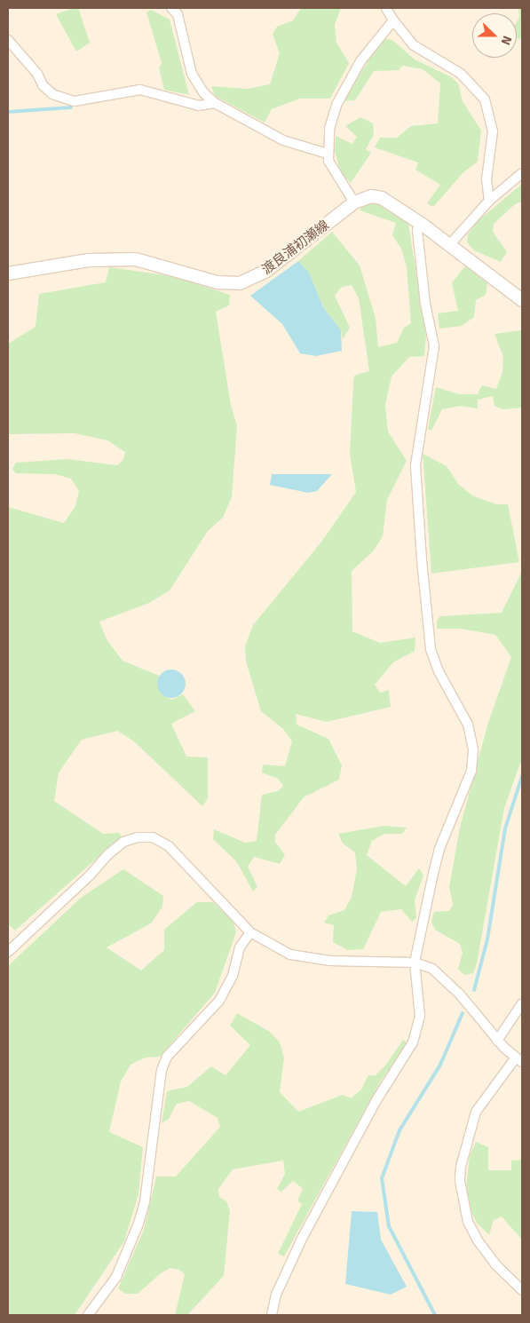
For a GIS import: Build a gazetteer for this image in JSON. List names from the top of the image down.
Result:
{
  "streets": {
    "main road": ["渡良浦初瀬線"]
  },
  "north": "right"
}
